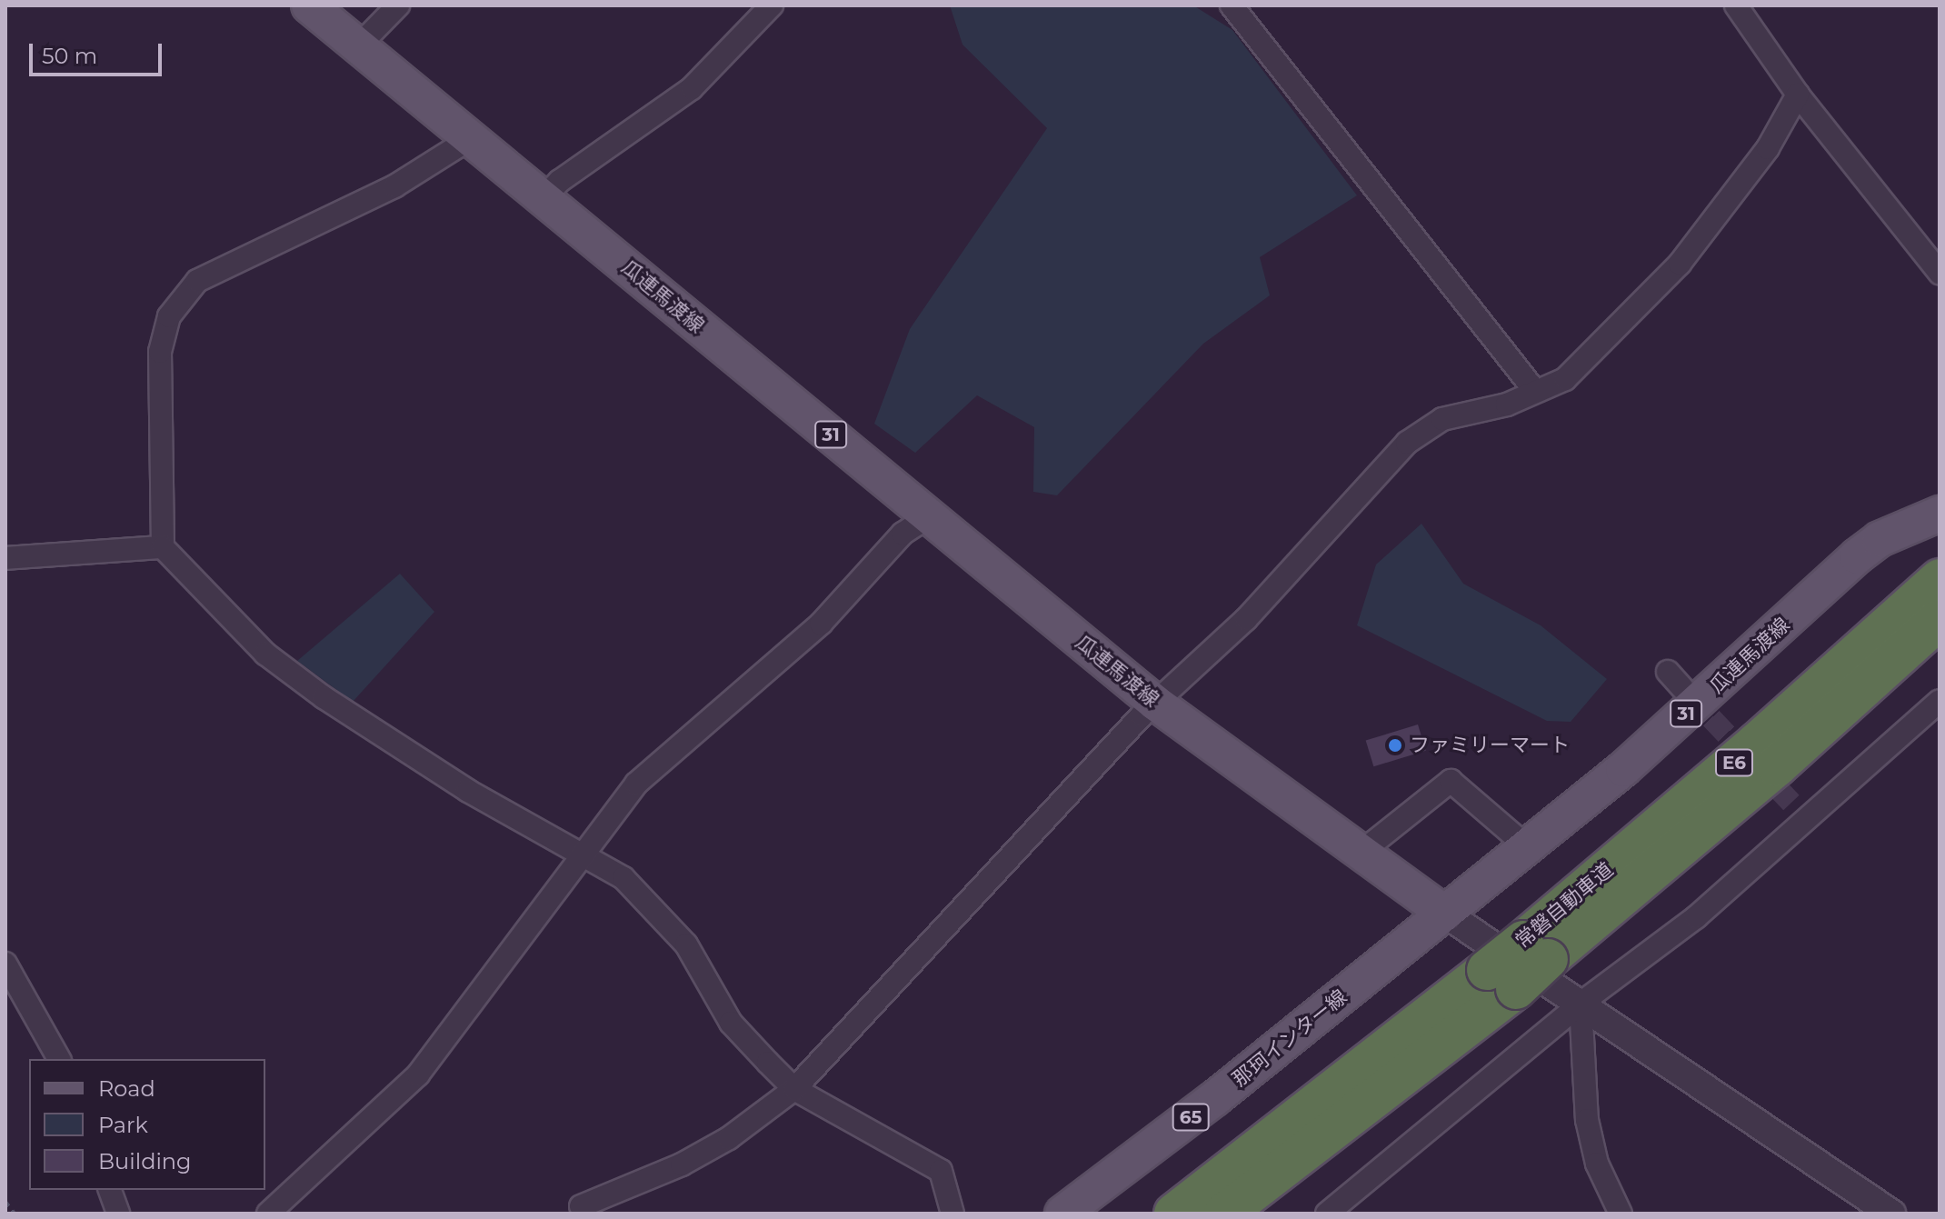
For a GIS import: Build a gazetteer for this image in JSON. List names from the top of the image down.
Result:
{
  "streets": {
    "highway": ["E6", "常磐自動車道"],
    "main road": [
      "瓜連馬渡線",
      "31",
      "那珂インター線",
      "65"
    ]
  },
  "crossings": [
    ["瓜連馬渡線", "那珂インター線"]
  ],
  "places": ["ファミリーマート"],
  "legend": ["Road", "Park", "Building"],
  "scale_bar": "50 m"
}
